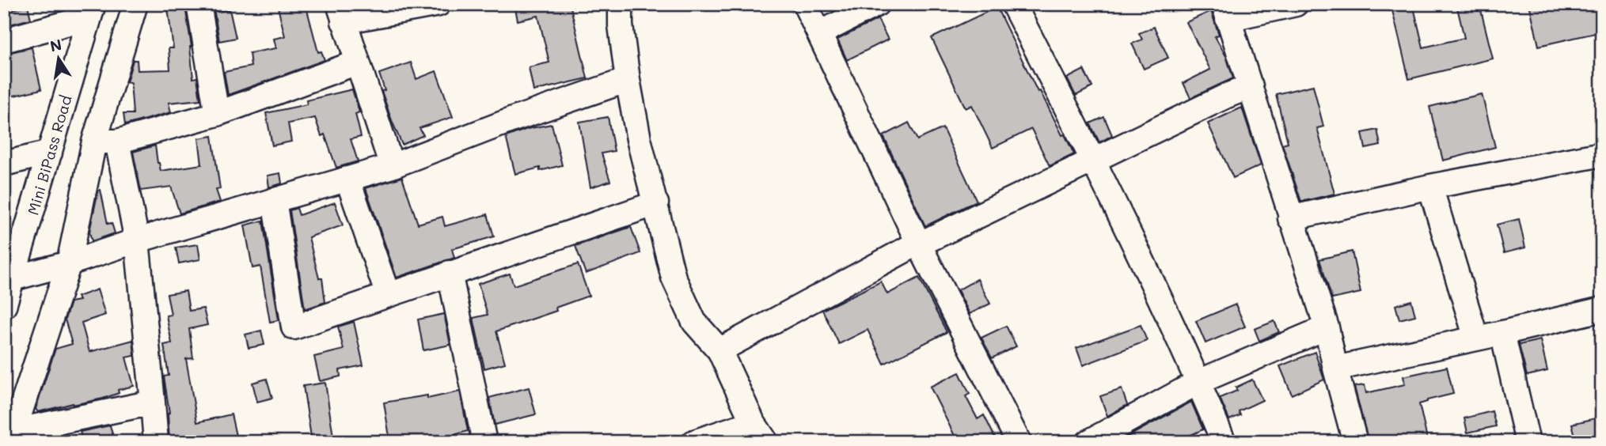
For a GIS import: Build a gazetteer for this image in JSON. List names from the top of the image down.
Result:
{
  "streets": {
    "street": ["Mini BiPass Road"]
  },
  "north": "top"
}
